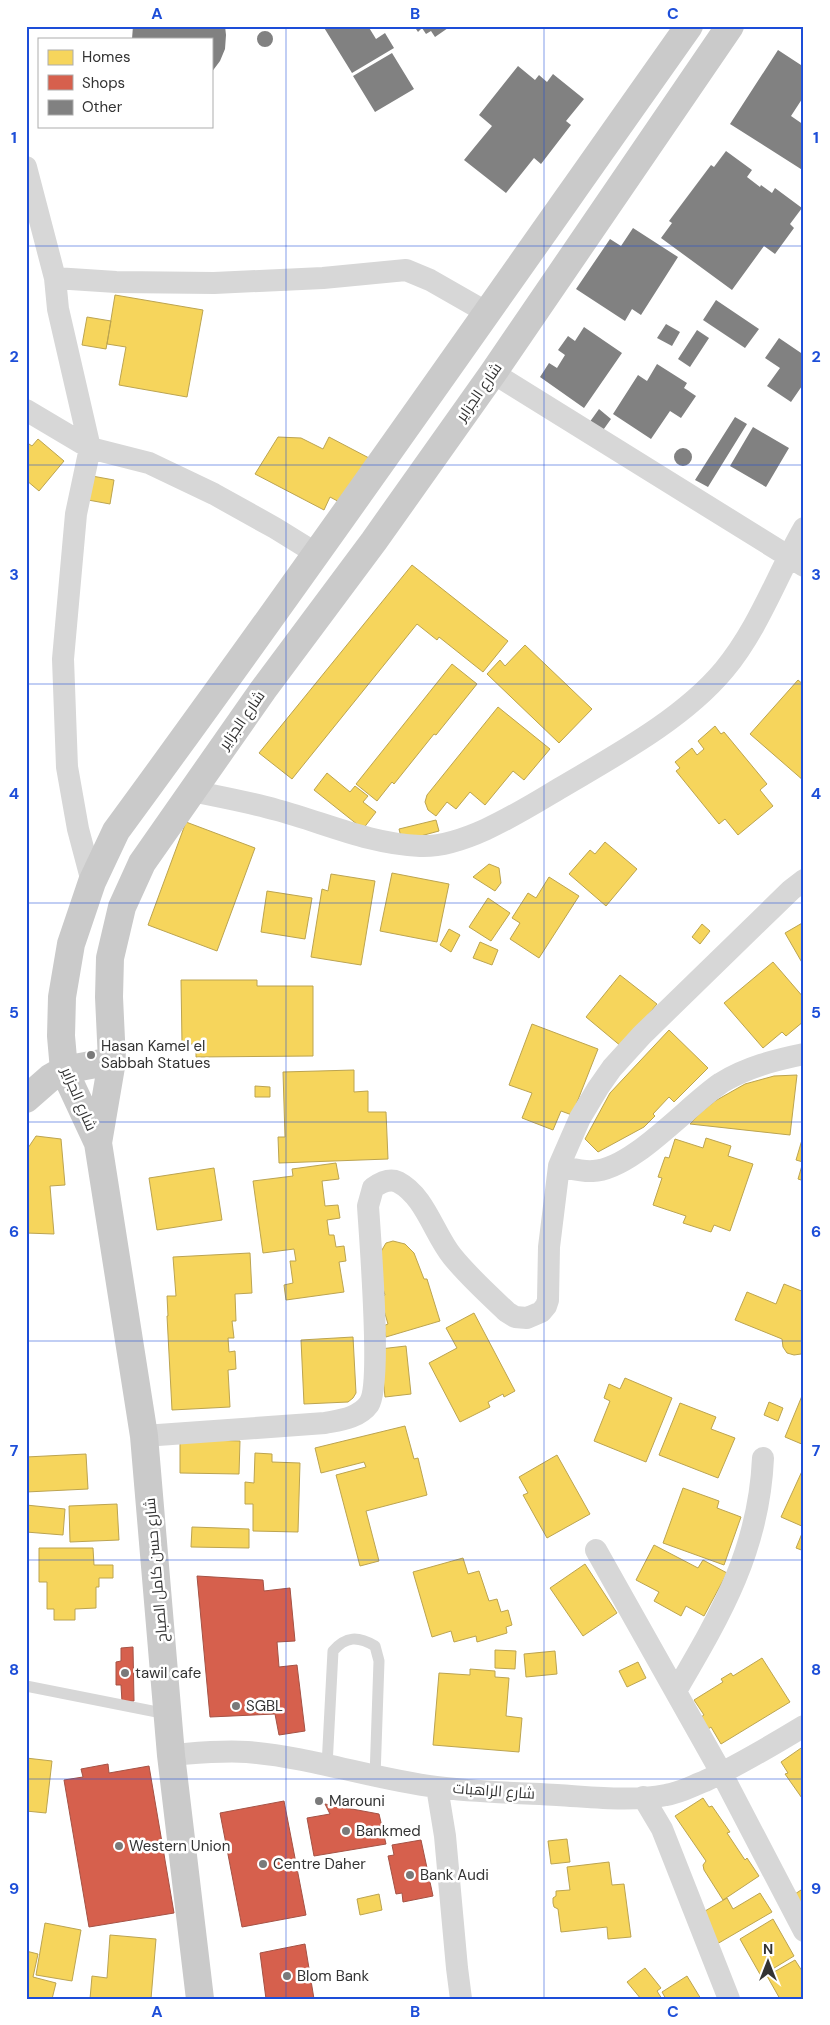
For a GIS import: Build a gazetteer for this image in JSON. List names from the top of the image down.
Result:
{
  "streets": {
    "main road": ["شارع الجزاير", "شارع حسن كامل الصباح"],
    "street": ["شارع الراهبات"]
  },
  "crossings": [
    ["شارع الجزاير", "شارع حسن كامل الصباح"],
    ["شارع حسن كامل الصباح", "شارع الراهبات"]
  ],
  "places": [
    "Hasan Kamel el Sabbah Statues",
    "tawil cafe",
    "SGBL",
    "Marouni",
    "Bankmed",
    "Western Union",
    "Centre Daher",
    "Bank Audi",
    "Blom Bank"
  ],
  "legend": ["Homes", "Shops", "Other"],
  "north": "top",
  "grid": {
    "columns": ["A", "B", "C"],
    "rows": [
      "1",
      "2",
      "3",
      "4",
      "5",
      "6",
      "7",
      "8",
      "9"
    ]
  }
}
